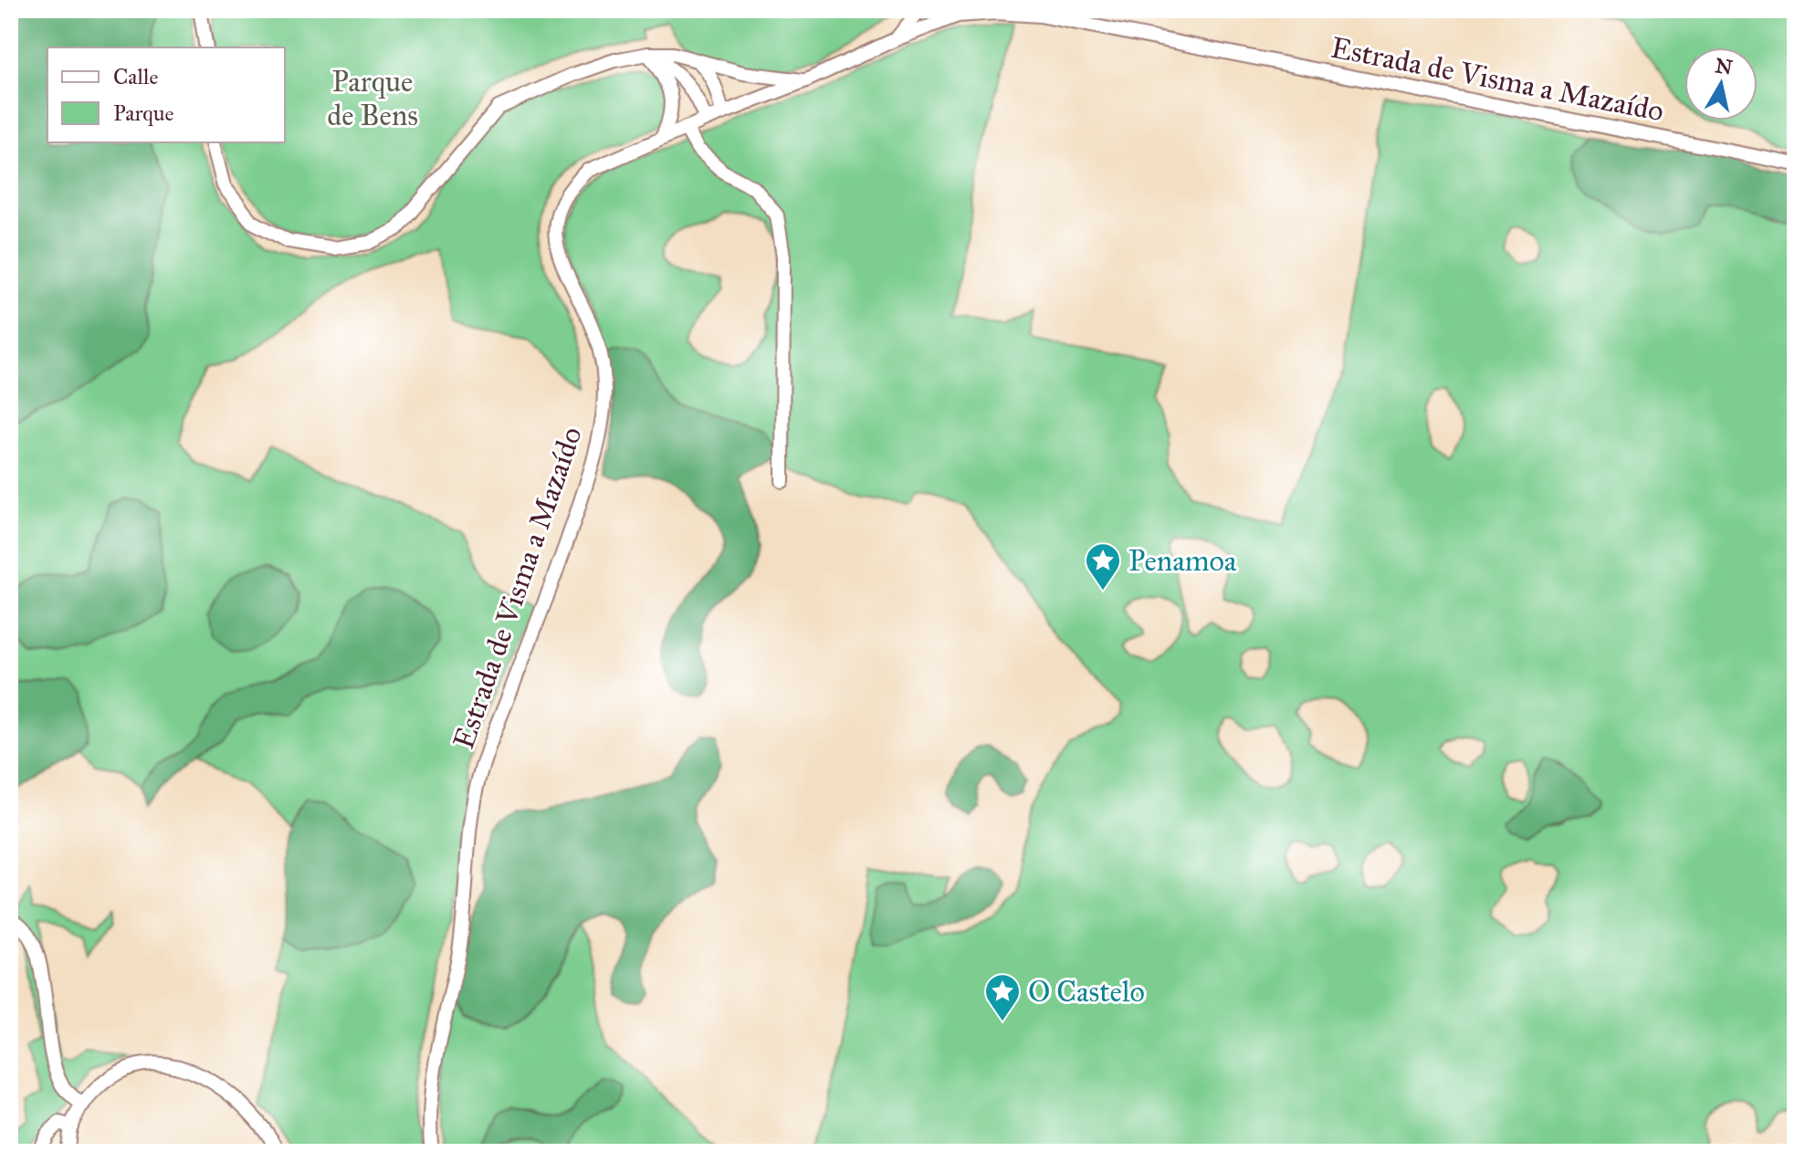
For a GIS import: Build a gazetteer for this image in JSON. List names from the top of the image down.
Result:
{
  "streets": {
    "street": ["Estrada de Visma a Mazaído"]
  },
  "parks": ["Parque de Bens"],
  "places": {
    "place": ["Penamoa", "O Castelo"]
  },
  "legend": ["Calle", "Parque"],
  "north": "top"
}
